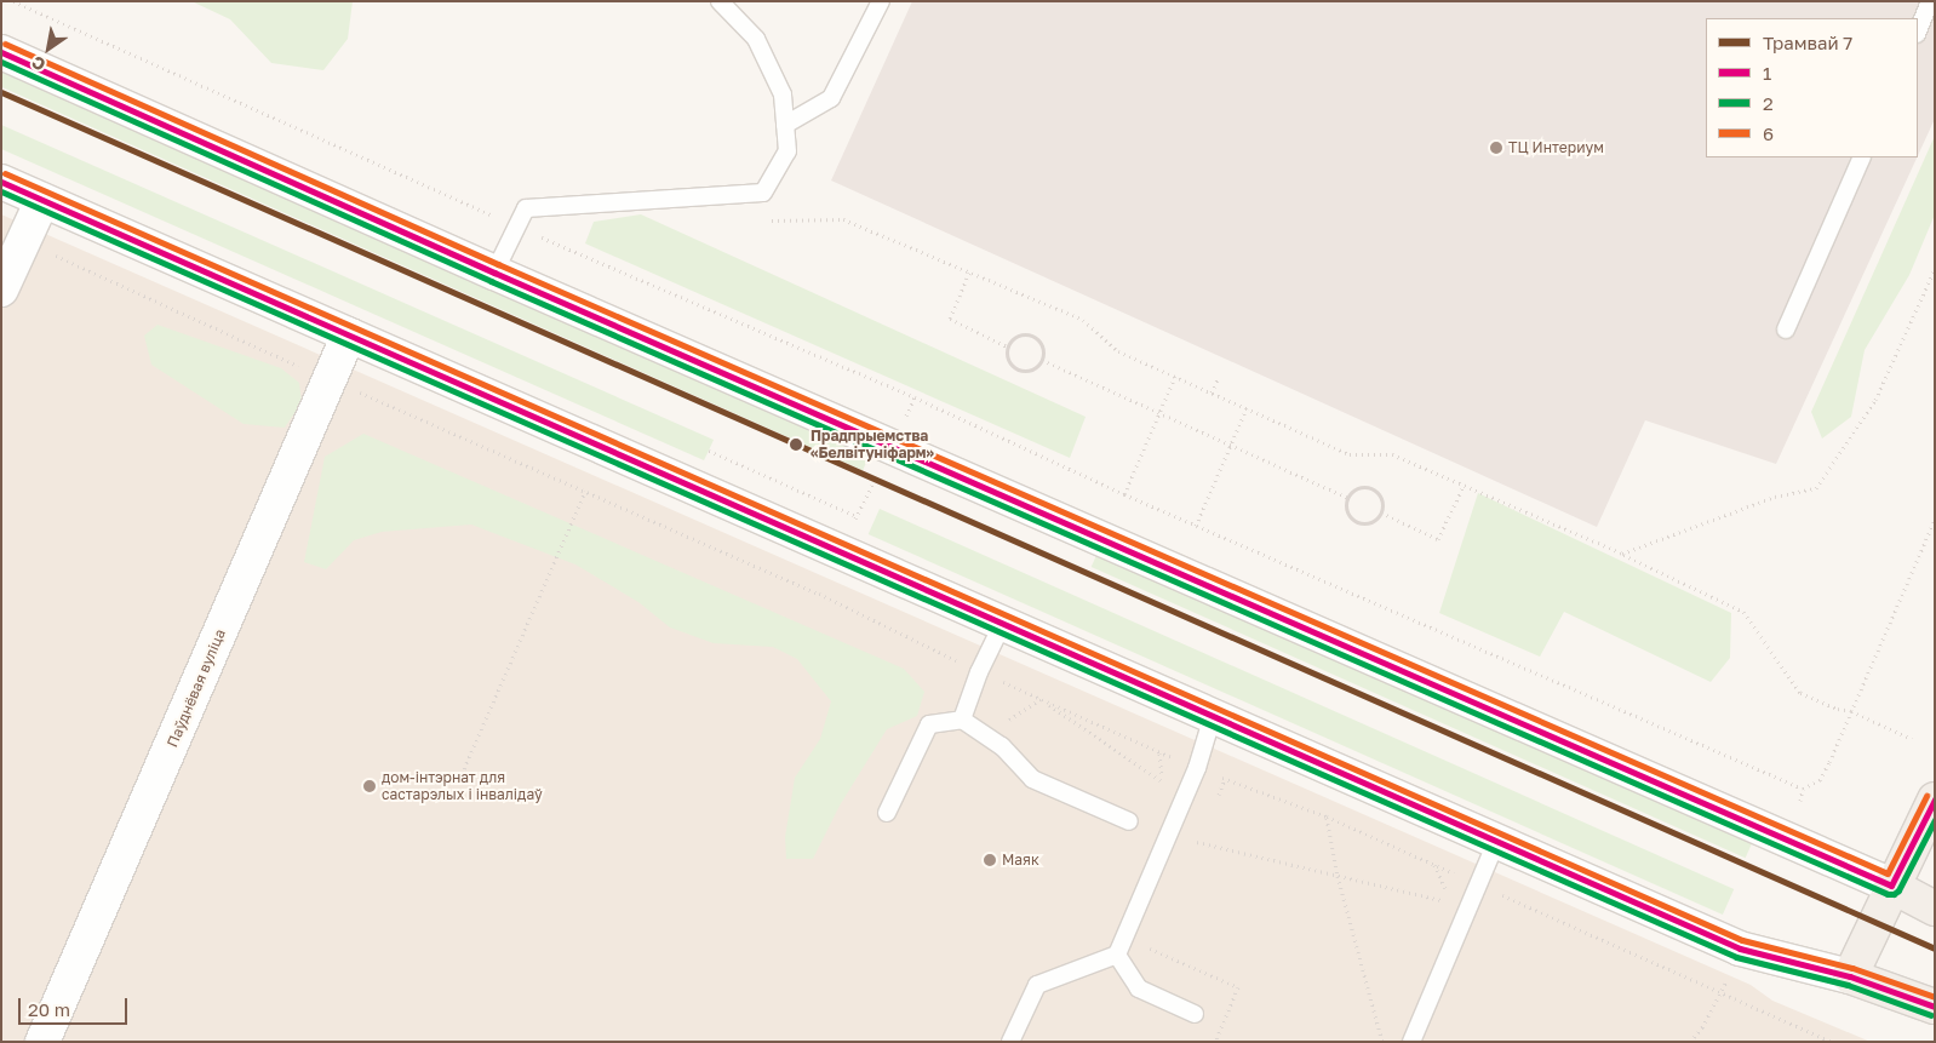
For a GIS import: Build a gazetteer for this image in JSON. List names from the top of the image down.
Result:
{
  "streets": {
    "main road": ["Паўднёвая вуліца"]
  },
  "places": [
    "ТЦ Интериум",
    "Прадпрыемства «Белвітуніфарм»",
    "дом-інтэрнат для састарэлых і інвалідаў",
    "Маяк"
  ],
  "lines": [
    "transit line 6",
    "transit line 1",
    "transit line 2",
    "tram line 7"
  ],
  "legend": [
    "Трамвай 7",
    "1",
    "2",
    "6"
  ],
  "scale_bar": "20 m",
  "north": "bottom left"
}
